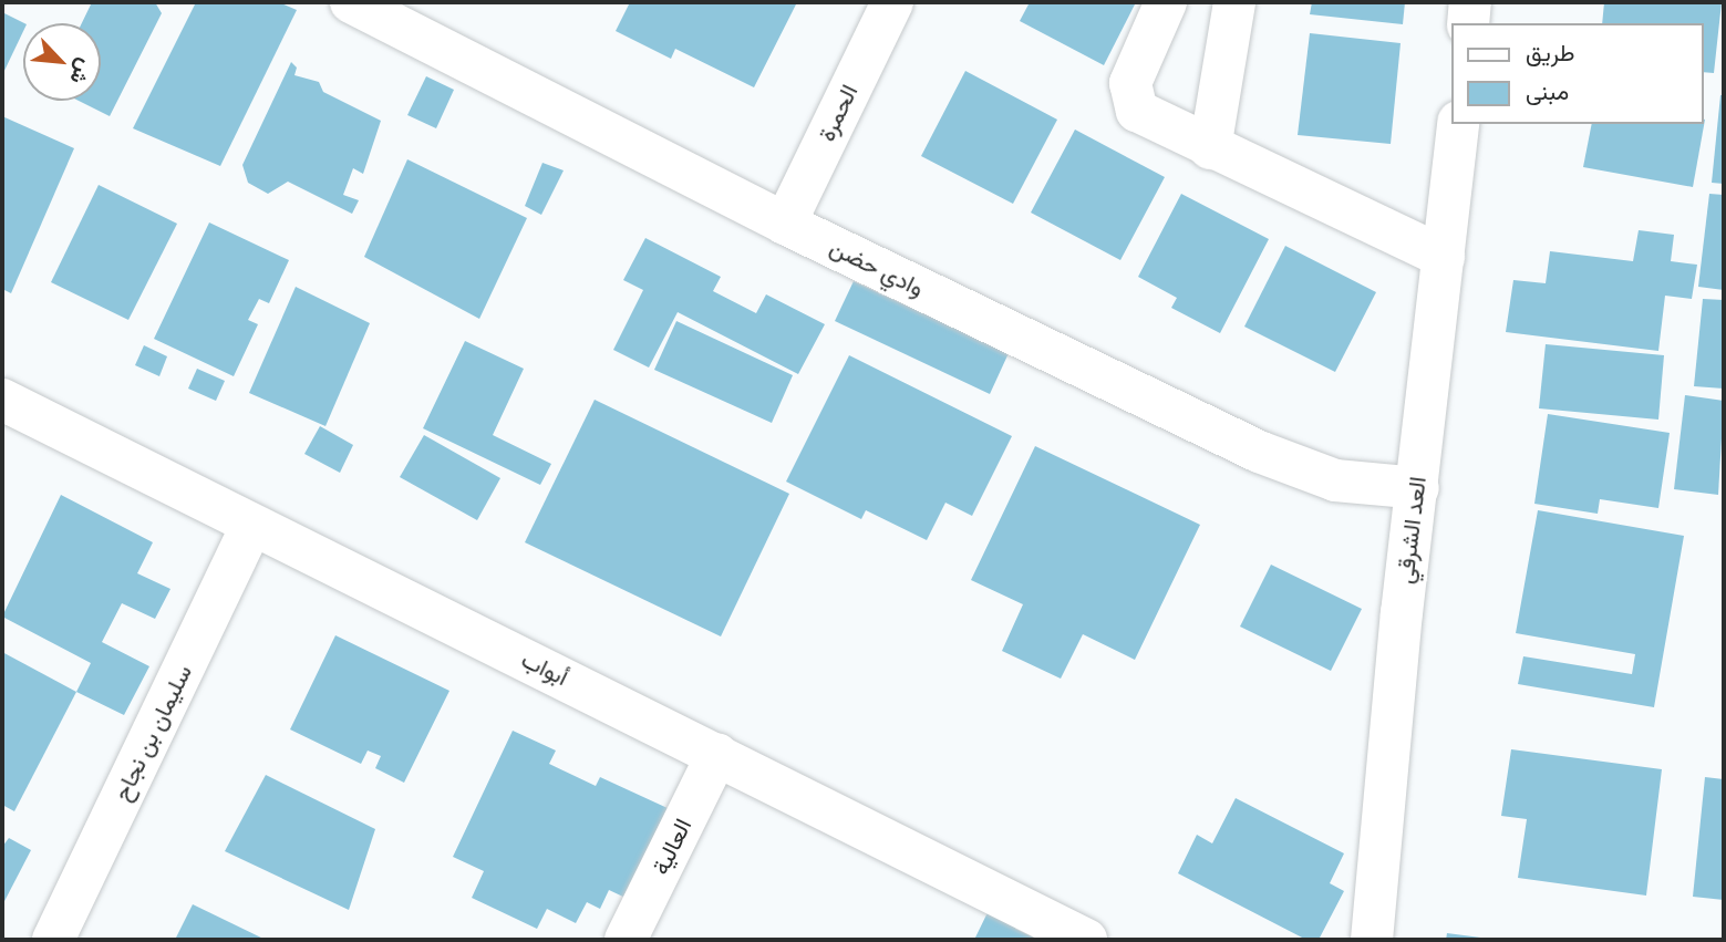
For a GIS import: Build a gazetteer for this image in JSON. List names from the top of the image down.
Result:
{
  "streets": {
    "street": [
      "الحمرة",
      "وادي حضن",
      "العد الشرقي",
      "أبواب",
      "سليمان بن نجاح",
      "العالية"
    ]
  },
  "crossings": [
    ["الحمرة", "وادي حضن"],
    ["وادي حضن", "العد الشرقي"],
    ["أبواب", "سليمان بن نجاح"],
    ["أبواب", "العالية"]
  ],
  "legend": ["طريق", "مبنى"],
  "north": "bottom right"
}
